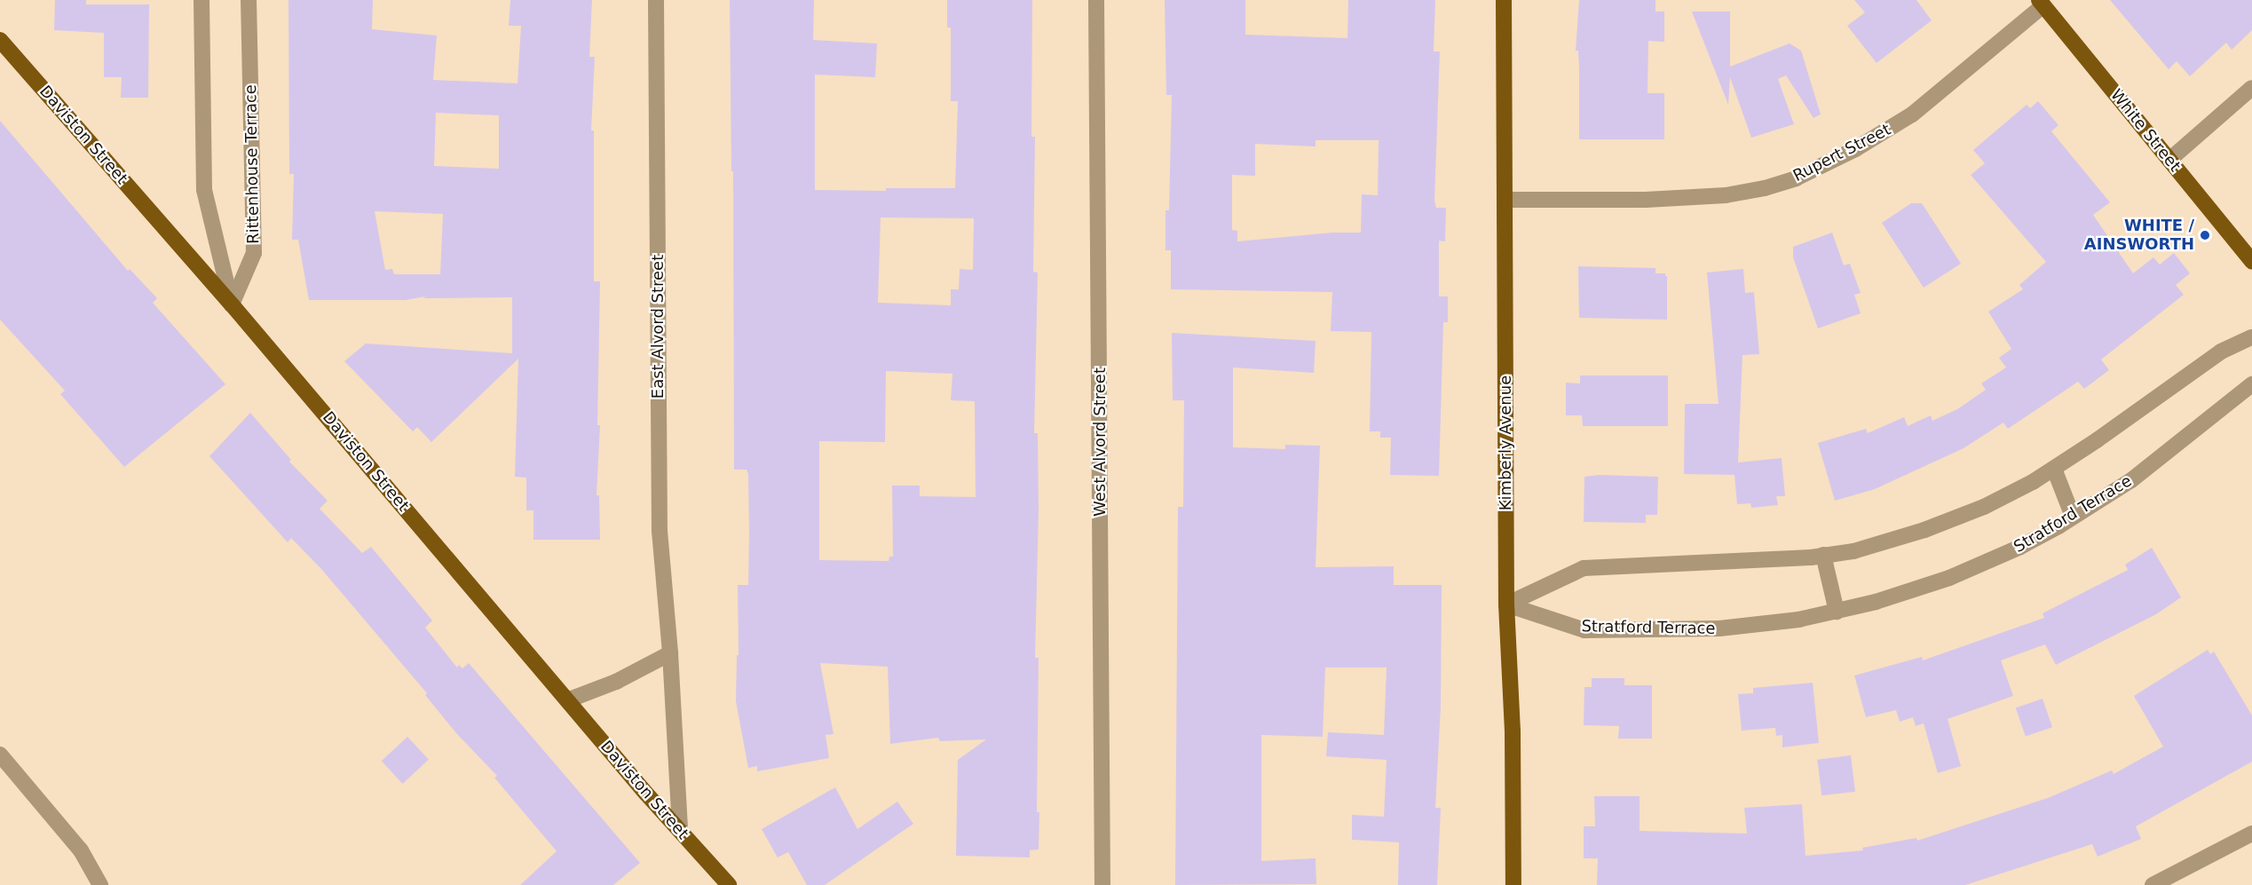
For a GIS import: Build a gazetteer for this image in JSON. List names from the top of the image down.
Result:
{
  "streets": {
    "main road": ["White Street", "Daviston Street", "Kimberly Avenue"],
    "street": [
      "Rupert Street",
      "Rittenhouse Terrace",
      "East Alvord Street",
      "West Alvord Street",
      "Stratford Terrace"
    ]
  },
  "crossings": [
    ["White Street", "Rupert Street"],
    ["Daviston Street", "Rittenhouse Terrace"],
    ["Daviston Street", "East Alvord Street"],
    ["Rupert Street", "Kimberly Avenue"],
    ["Kimberly Avenue", "Stratford Terrace"]
  ],
  "places": ["WHITE / AINSWORTH"]
}
